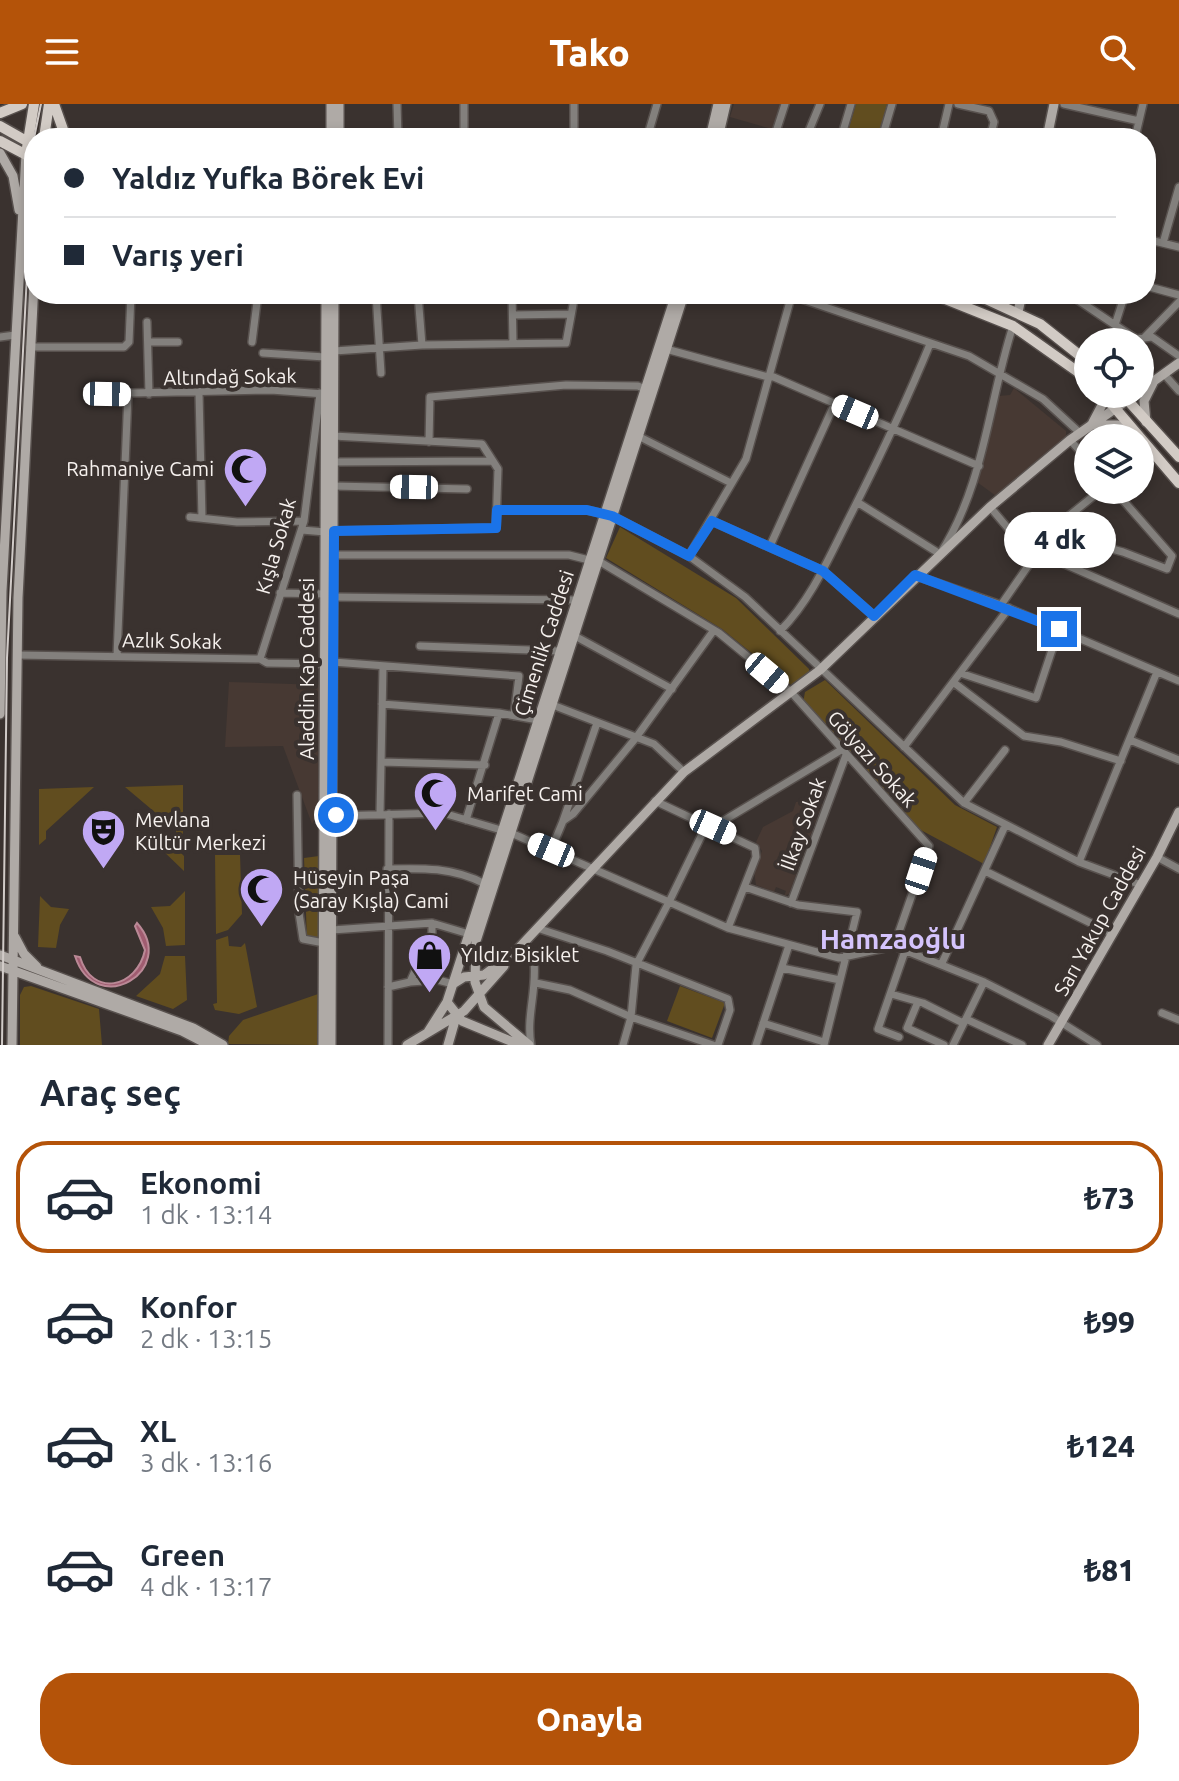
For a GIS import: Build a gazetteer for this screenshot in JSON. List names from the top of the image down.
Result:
{
  "streets": {
    "street": [
      "Altındağ Sokak",
      "Kışla Sokak",
      "Azlık Sokak",
      "Çimenlik Caddesi",
      "Aladdin Kap Caddesi",
      "Gölyazı Sokak",
      "İlkay Sokak",
      "Sarı Yakup Caddesi"
    ]
  },
  "crossings": [
    ["Altındağ Sokak", "Kışla Sokak"],
    ["Altındağ Sokak", "Aladdin Kap Caddesi"],
    ["Kışla Sokak", "Azlık Sokak"],
    ["Kışla Sokak", "Aladdin Kap Caddesi"],
    ["Azlık Sokak", "Aladdin Kap Caddesi"],
    ["Çimenlik Caddesi", "Gölyazı Sokak"],
    ["Gölyazı Sokak", "İlkay Sokak"]
  ],
  "districts": ["Hamzaoğlu"],
  "places": {
    "mosque": ["Rahmaniye Cami", "Marifet Cami", "Hüseyin Paşa (Saray Kışla) Cami"],
    "theatre": ["Mevlana Kültür Merkezi"],
    "shop": ["Yıldız Bisiklet"]
  },
  "page": {
    "header": "Tako",
    "banner": ["Yaldız Yufka Börek Evi", "Varış yeri"],
    "bubble": "4 dk",
    "heading": "Araç seç",
    "list": [
      {
        "name": "Ekonomi",
        "note": "1 dk · 13:14",
        "value": "₺73"
      },
      {
        "name": "Konfor",
        "note": "2 dk · 13:15",
        "value": "₺99"
      },
      {
        "name": "XL",
        "note": "3 dk · 13:16",
        "value": "₺124"
      },
      {
        "name": "Green",
        "note": "4 dk · 13:17",
        "value": "₺81"
      }
    ],
    "buttons": "Onayla"
  }
}
